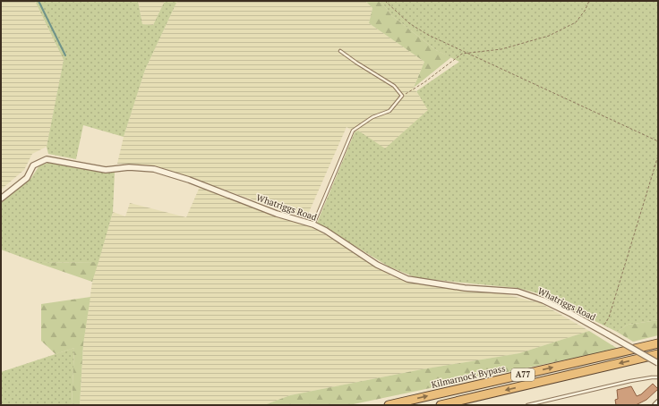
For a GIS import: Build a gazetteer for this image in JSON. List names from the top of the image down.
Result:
{
  "streets": {
    "highway": ["A77", "Kilmarnock Bypass"],
    "street": ["Whatriggs Road"]
  }
}
